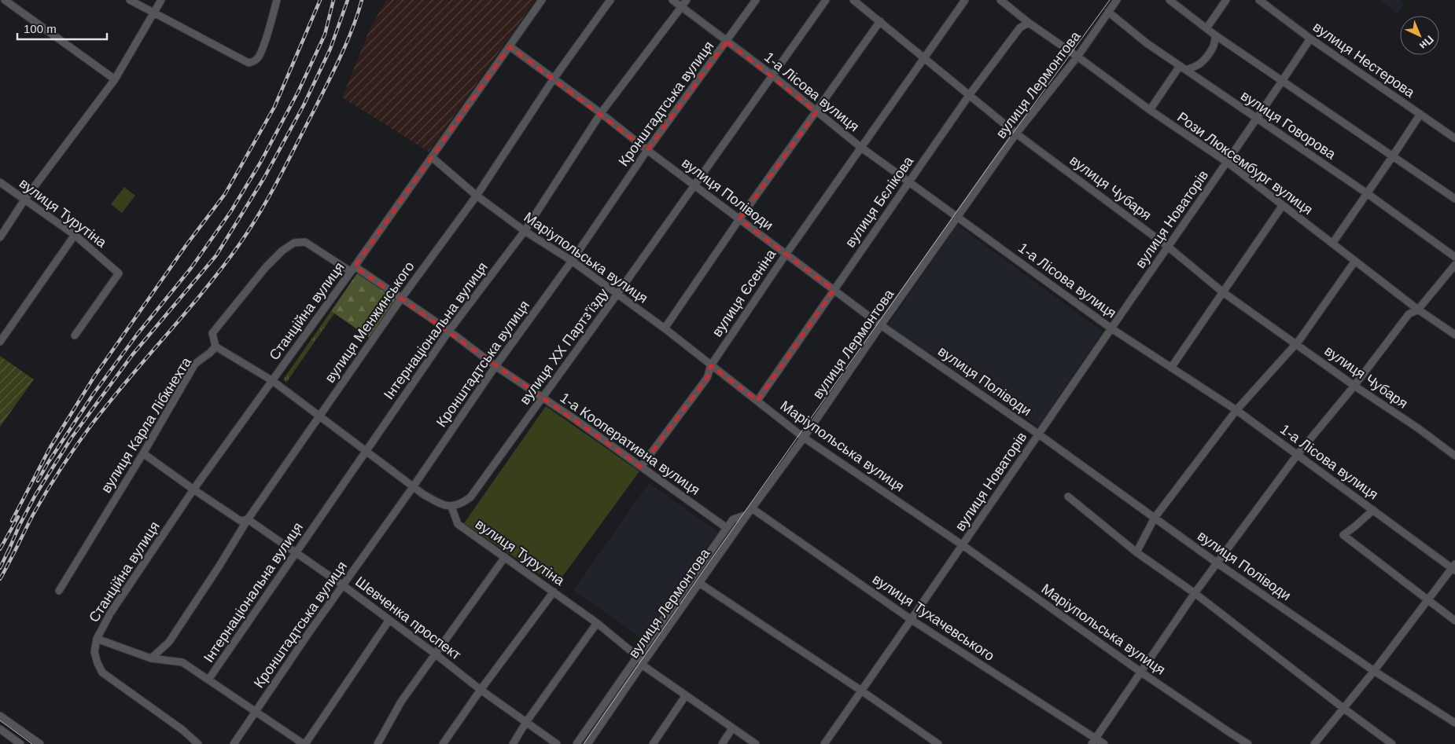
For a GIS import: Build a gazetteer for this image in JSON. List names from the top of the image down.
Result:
{
  "streets": {
    "street": [
      "вулиця Нестерова",
      "вулиця Лермонтова",
      "1-а Лісова вулиця",
      "Кронштадтська вулиця",
      "вулиця Говорова",
      "Рози Люксембург вулиця",
      "вулиця Чубаря",
      "вулиця Поліводи",
      "вулиця Бєлікова",
      "вулиця Турутіна",
      "вулиця Новаторів",
      "Маріупольська вулиця",
      "вулиця Єсеніна",
      "Станційна вулиця",
      "вулиця Менжинського",
      "Інтернаціональна вулиця",
      "вулиця XX Партз'їзду",
      "вулиця Карла Лібкнехта",
      "1-а Кооперативна вулиця",
      "вулиця Тухачевського",
      "Шевченка проспект"
    ]
  },
  "crossings": [
    ["вулиця Нестерова", "вулиця Новаторів"],
    ["вулиця Лермонтова", "1-а Лісова вулиця"],
    ["вулиця Лермонтова", "вулиця Говорова"],
    ["вулиця Лермонтова", "Рози Люксембург вулиця"],
    ["вулиця Лермонтова", "вулиця Чубаря"],
    ["вулиця Лермонтова", "вулиця Поліводи"],
    ["вулиця Лермонтова", "вулиця Турутіна"],
    ["вулиця Лермонтова", "Маріупольська вулиця"],
    ["вулиця Лермонтова", "1-а Кооперативна вулиця"],
    ["вулиця Лермонтова", "вулиця Тухачевського"],
    ["1-а Лісова вулиця", "Кронштадтська вулиця"],
    ["1-а Лісова вулиця", "вулиця Бєлікова"],
    ["1-а Лісова вулиця", "вулиця Новаторів"],
    ["1-а Лісова вулиця", "вулиця Єсеніна"],
    ["1-а Лісова вулиця", "Інтернаціональна вулиця"],
    ["1-а Лісова вулиця", "вулиця XX Партз'їзду"],
    ["Кронштадтська вулиця", "вулиця Поліводи"],
    ["Кронштадтська вулиця", "Маріупольська вулиця"],
    ["Кронштадтська вулиця", "1-а Кооперативна вулиця"],
    ["Кронштадтська вулиця", "Шевченка проспект"],
    ["вулиця Говорова", "вулиця Новаторів"],
    ["Рози Люксембург вулиця", "вулиця Бєлікова"],
    ["Рози Люксембург вулиця", "вулиця Новаторів"],
    ["вулиця Чубаря", "вулиця Бєлікова"],
    ["вулиця Чубаря", "вулиця Новаторів"],
    ["вулиця Чубаря", "вулиця Єсеніна"],
    ["вулиця Поліводи", "вулиця Бєлікова"],
    ["вулиця Поліводи", "вулиця Новаторів"],
    ["вулиця Поліводи", "вулиця Єсеніна"],
    ["вулиця Поліводи", "Станційна вулиця"],
    ["вулиця Поліводи", "вулиця Менжинського"],
    ["вулиця Поліводи", "Інтернаціональна вулиця"],
    ["вулиця Поліводи", "вулиця XX Партз'їзду"],
    ["вулиця Бєлікова", "Маріупольська вулиця"],
    ["вулиця Турутіна", "вулиця XX Партз'їзду"],
    ["вулиця Новаторів", "Маріупольська вулиця"],
    ["вулиця Новаторів", "вулиця Тухачевського"],
    ["Маріупольська вулиця", "вулиця Єсеніна"],
    ["Маріупольська вулиця", "Станційна вулиця"],
    ["Маріупольська вулиця", "вулиця Менжинського"],
    ["Маріупольська вулиця", "Інтернаціональна вулиця"],
    ["Маріупольська вулиця", "вулиця XX Партз'їзду"],
    ["вулиця Єсеніна", "1-а Кооперативна вулиця"],
    ["Станційна вулиця", "1-а Кооперативна вулиця"],
    ["Станційна вулиця", "Шевченка проспект"],
    ["вулиця Менжинського", "1-а Кооперативна вулиця"],
    ["вулиця Менжинського", "Шевченка проспект"],
    ["Інтернаціональна вулиця", "1-а Кооперативна вулиця"],
    ["Інтернаціональна вулиця", "Шевченка проспект"],
    ["вулиця XX Партз'їзду", "1-а Кооперативна вулиця"],
    ["вулиця Карла Лібкнехта", "Шевченка проспект"]
  ],
  "scale_bar": "100 m",
  "north": "bottom right"
}
